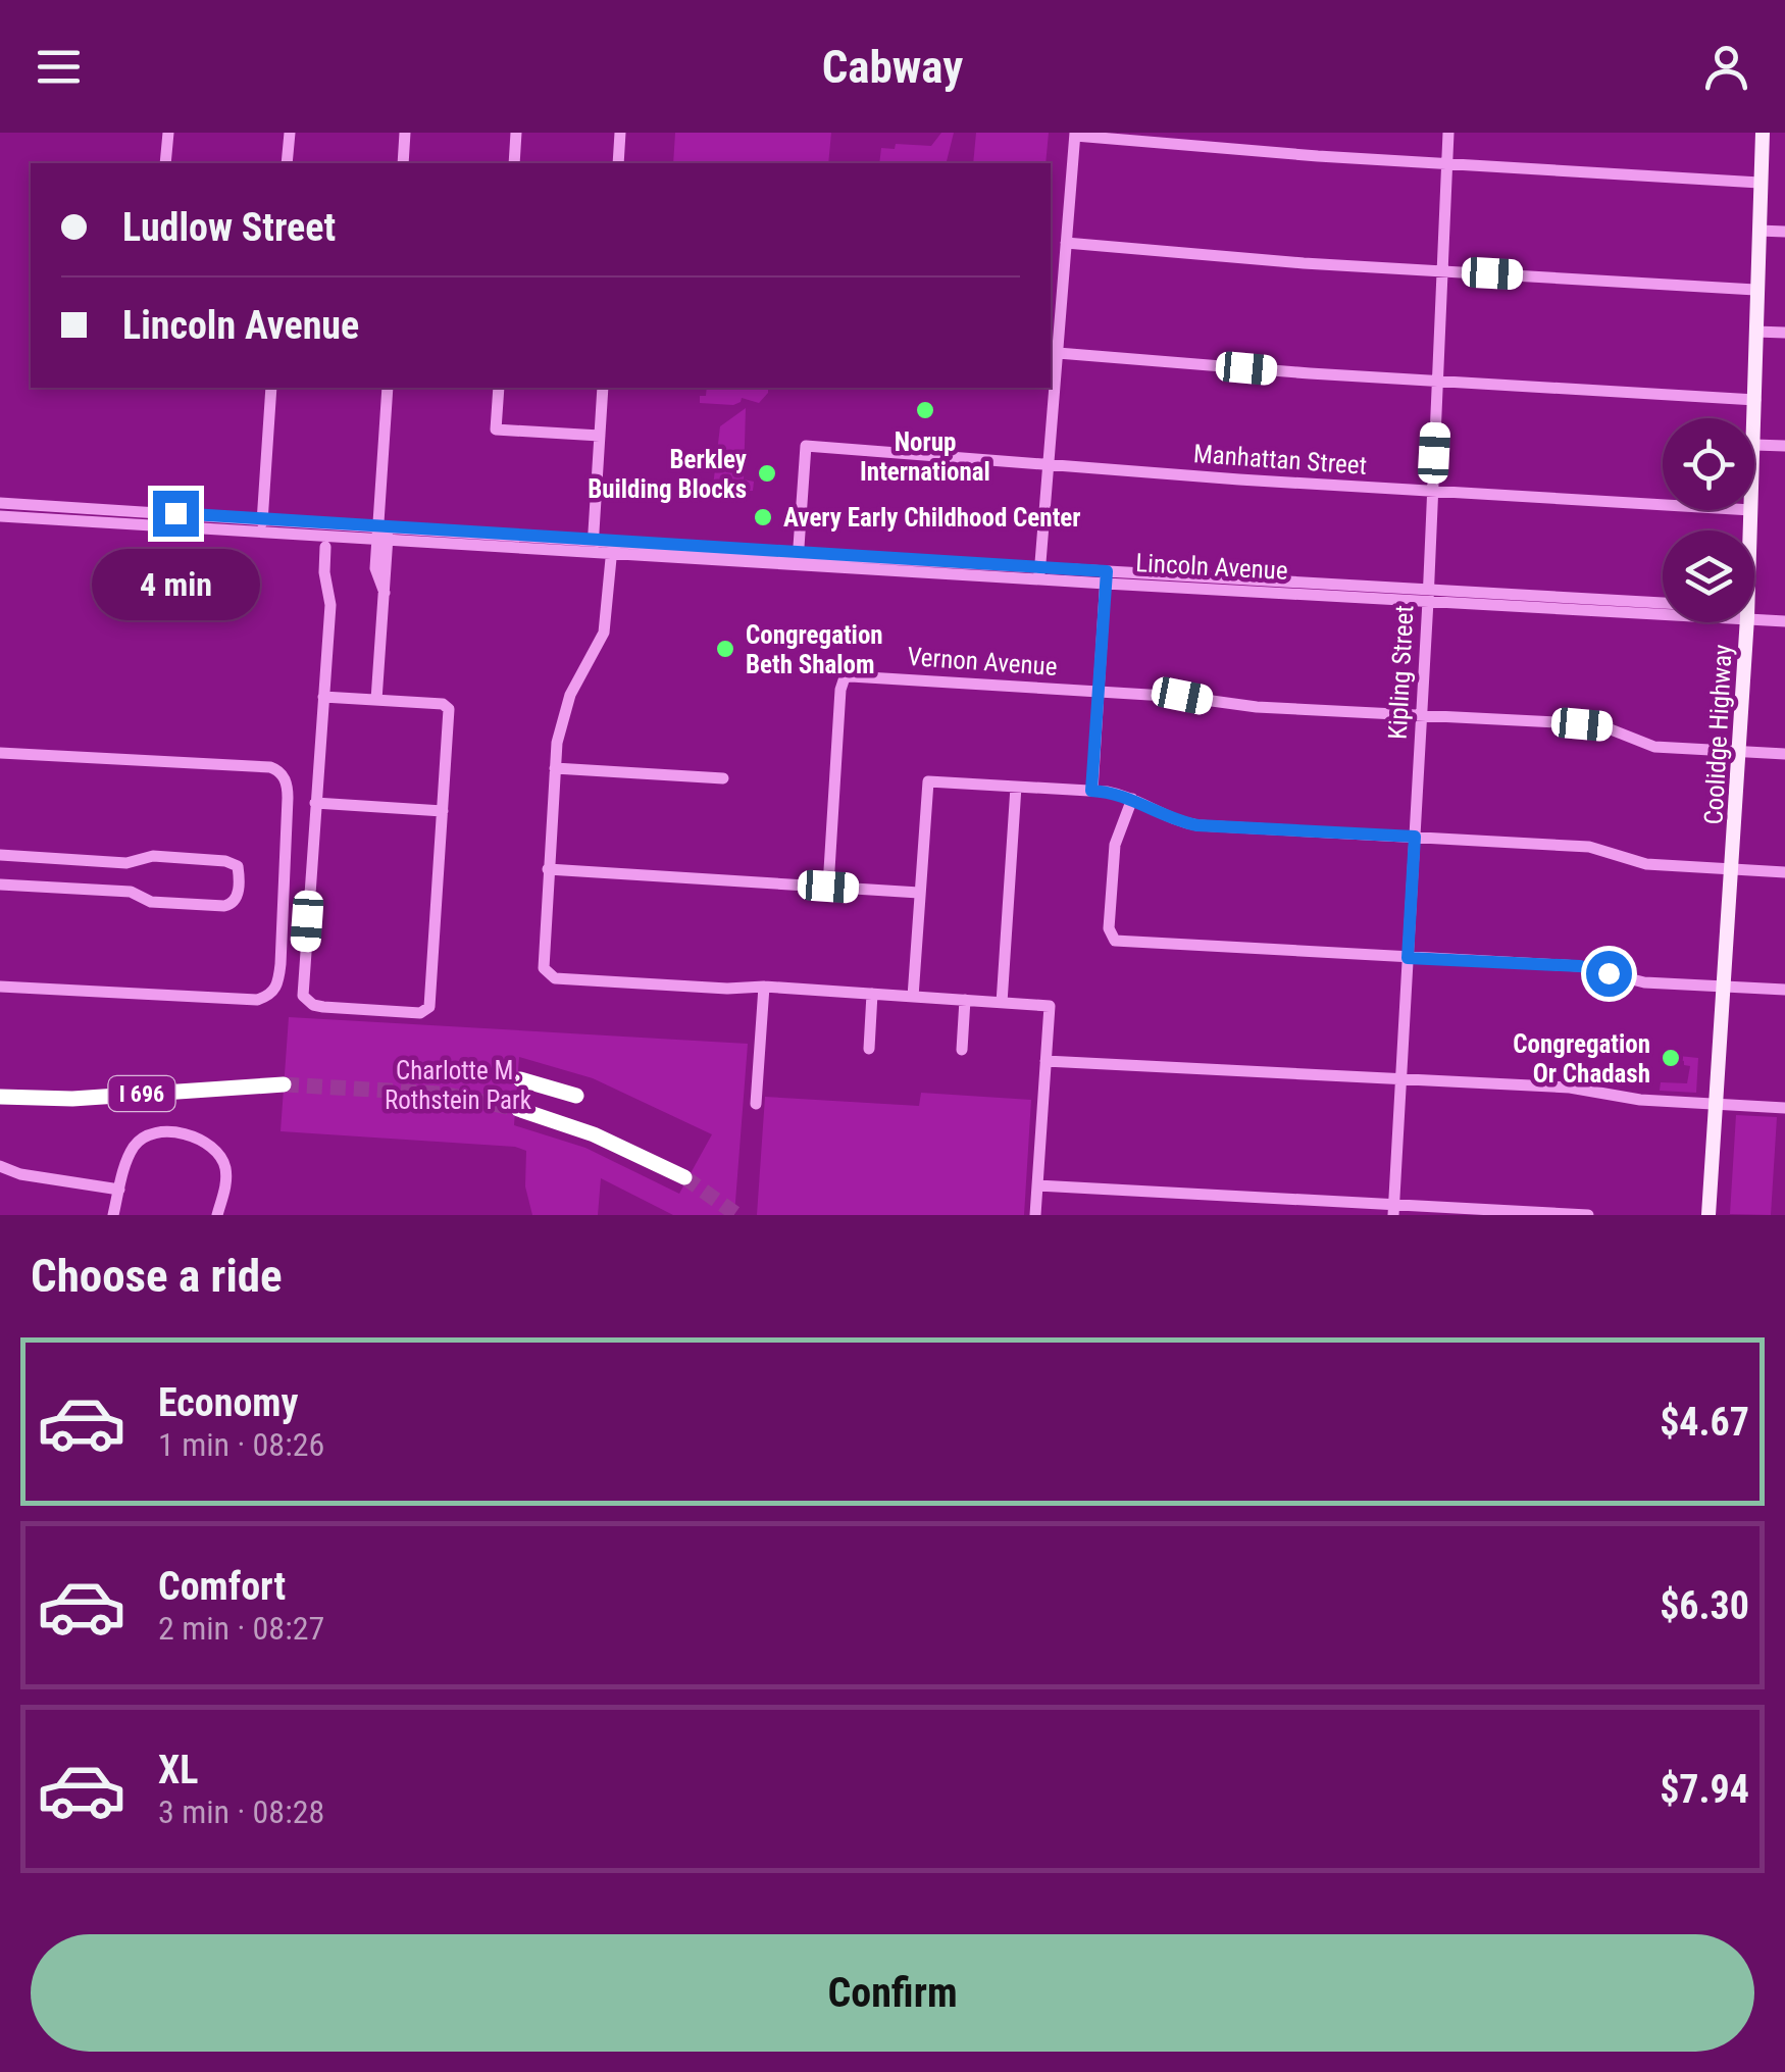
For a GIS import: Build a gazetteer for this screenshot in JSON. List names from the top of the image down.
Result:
{
  "streets": {
    "highway": ["I 696"],
    "main road": ["Coolidge Highway"],
    "street": [
      "Manhattan Street",
      "Lincoln Avenue",
      "Vernon Avenue",
      "Kipling Street"
    ]
  },
  "crossings": [
    ["Manhattan Street", "Lincoln Avenue"],
    ["Manhattan Street", "Kipling Street"],
    ["Lincoln Avenue", "Kipling Street"],
    ["Vernon Avenue", "Kipling Street"],
    ["Vernon Avenue", "Coolidge Highway"]
  ],
  "parks": ["Charlotte M. Rothstein Park"],
  "places": [
    "Norup International",
    "Berkley Building Blocks",
    "Avery Early Childhood Center",
    "Congregation Beth Shalom",
    "Congregation Or Chadash"
  ],
  "page": {
    "header": "Cabway",
    "banner": ["Ludlow Street", "Lincoln Avenue"],
    "bubble": "4 min",
    "heading": "Choose a ride",
    "list": [
      {
        "name": "Economy",
        "note": "1 min · 08:26",
        "value": "$4.67"
      },
      {
        "name": "Comfort",
        "note": "2 min · 08:27",
        "value": "$6.30"
      },
      {
        "name": "XL",
        "note": "3 min · 08:28",
        "value": "$7.94"
      }
    ],
    "buttons": "Confirm"
  }
}
